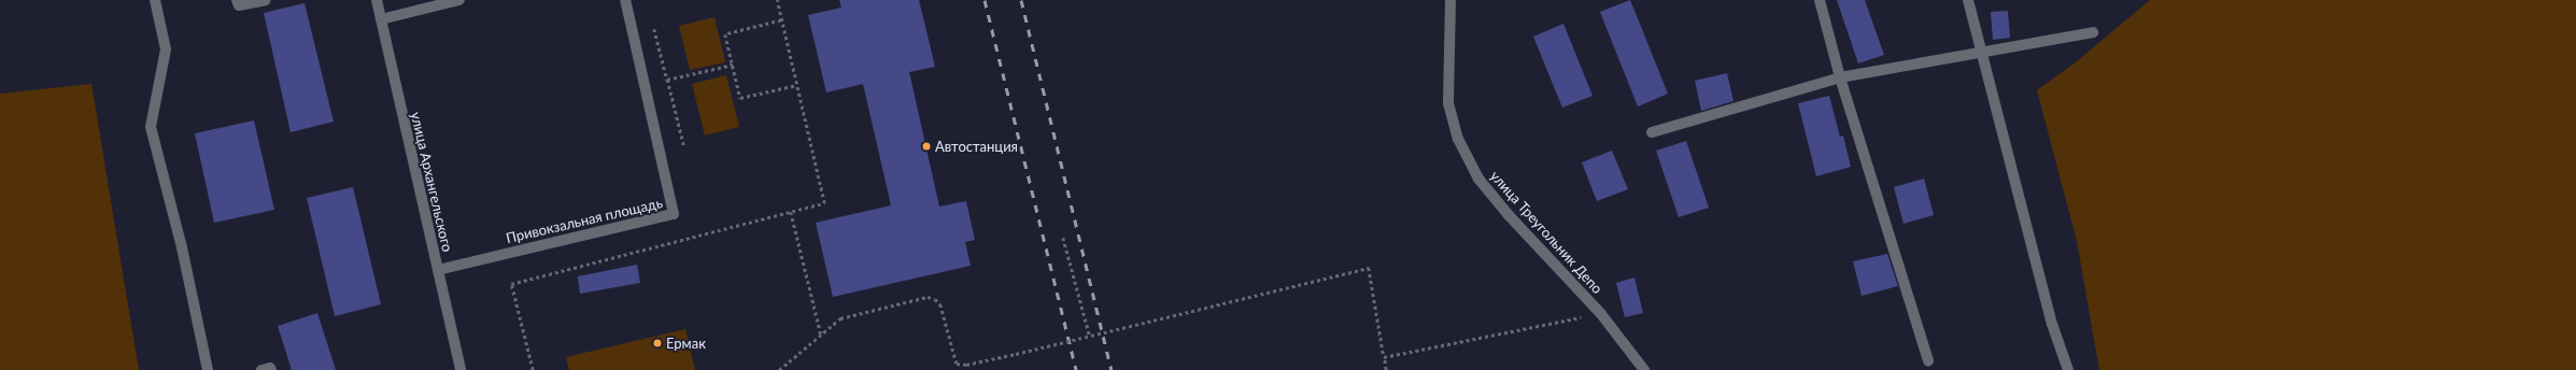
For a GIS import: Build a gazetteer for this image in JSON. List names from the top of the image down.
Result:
{
  "streets": {
    "street": ["улица Архангельского", "Привокзальная площадь", "улица Треугольник Депо"]
  },
  "crossings": [
    ["улица Архангельского", "Привокзальная площадь"]
  ],
  "places": ["Автостанция", "Ермак"]
}
